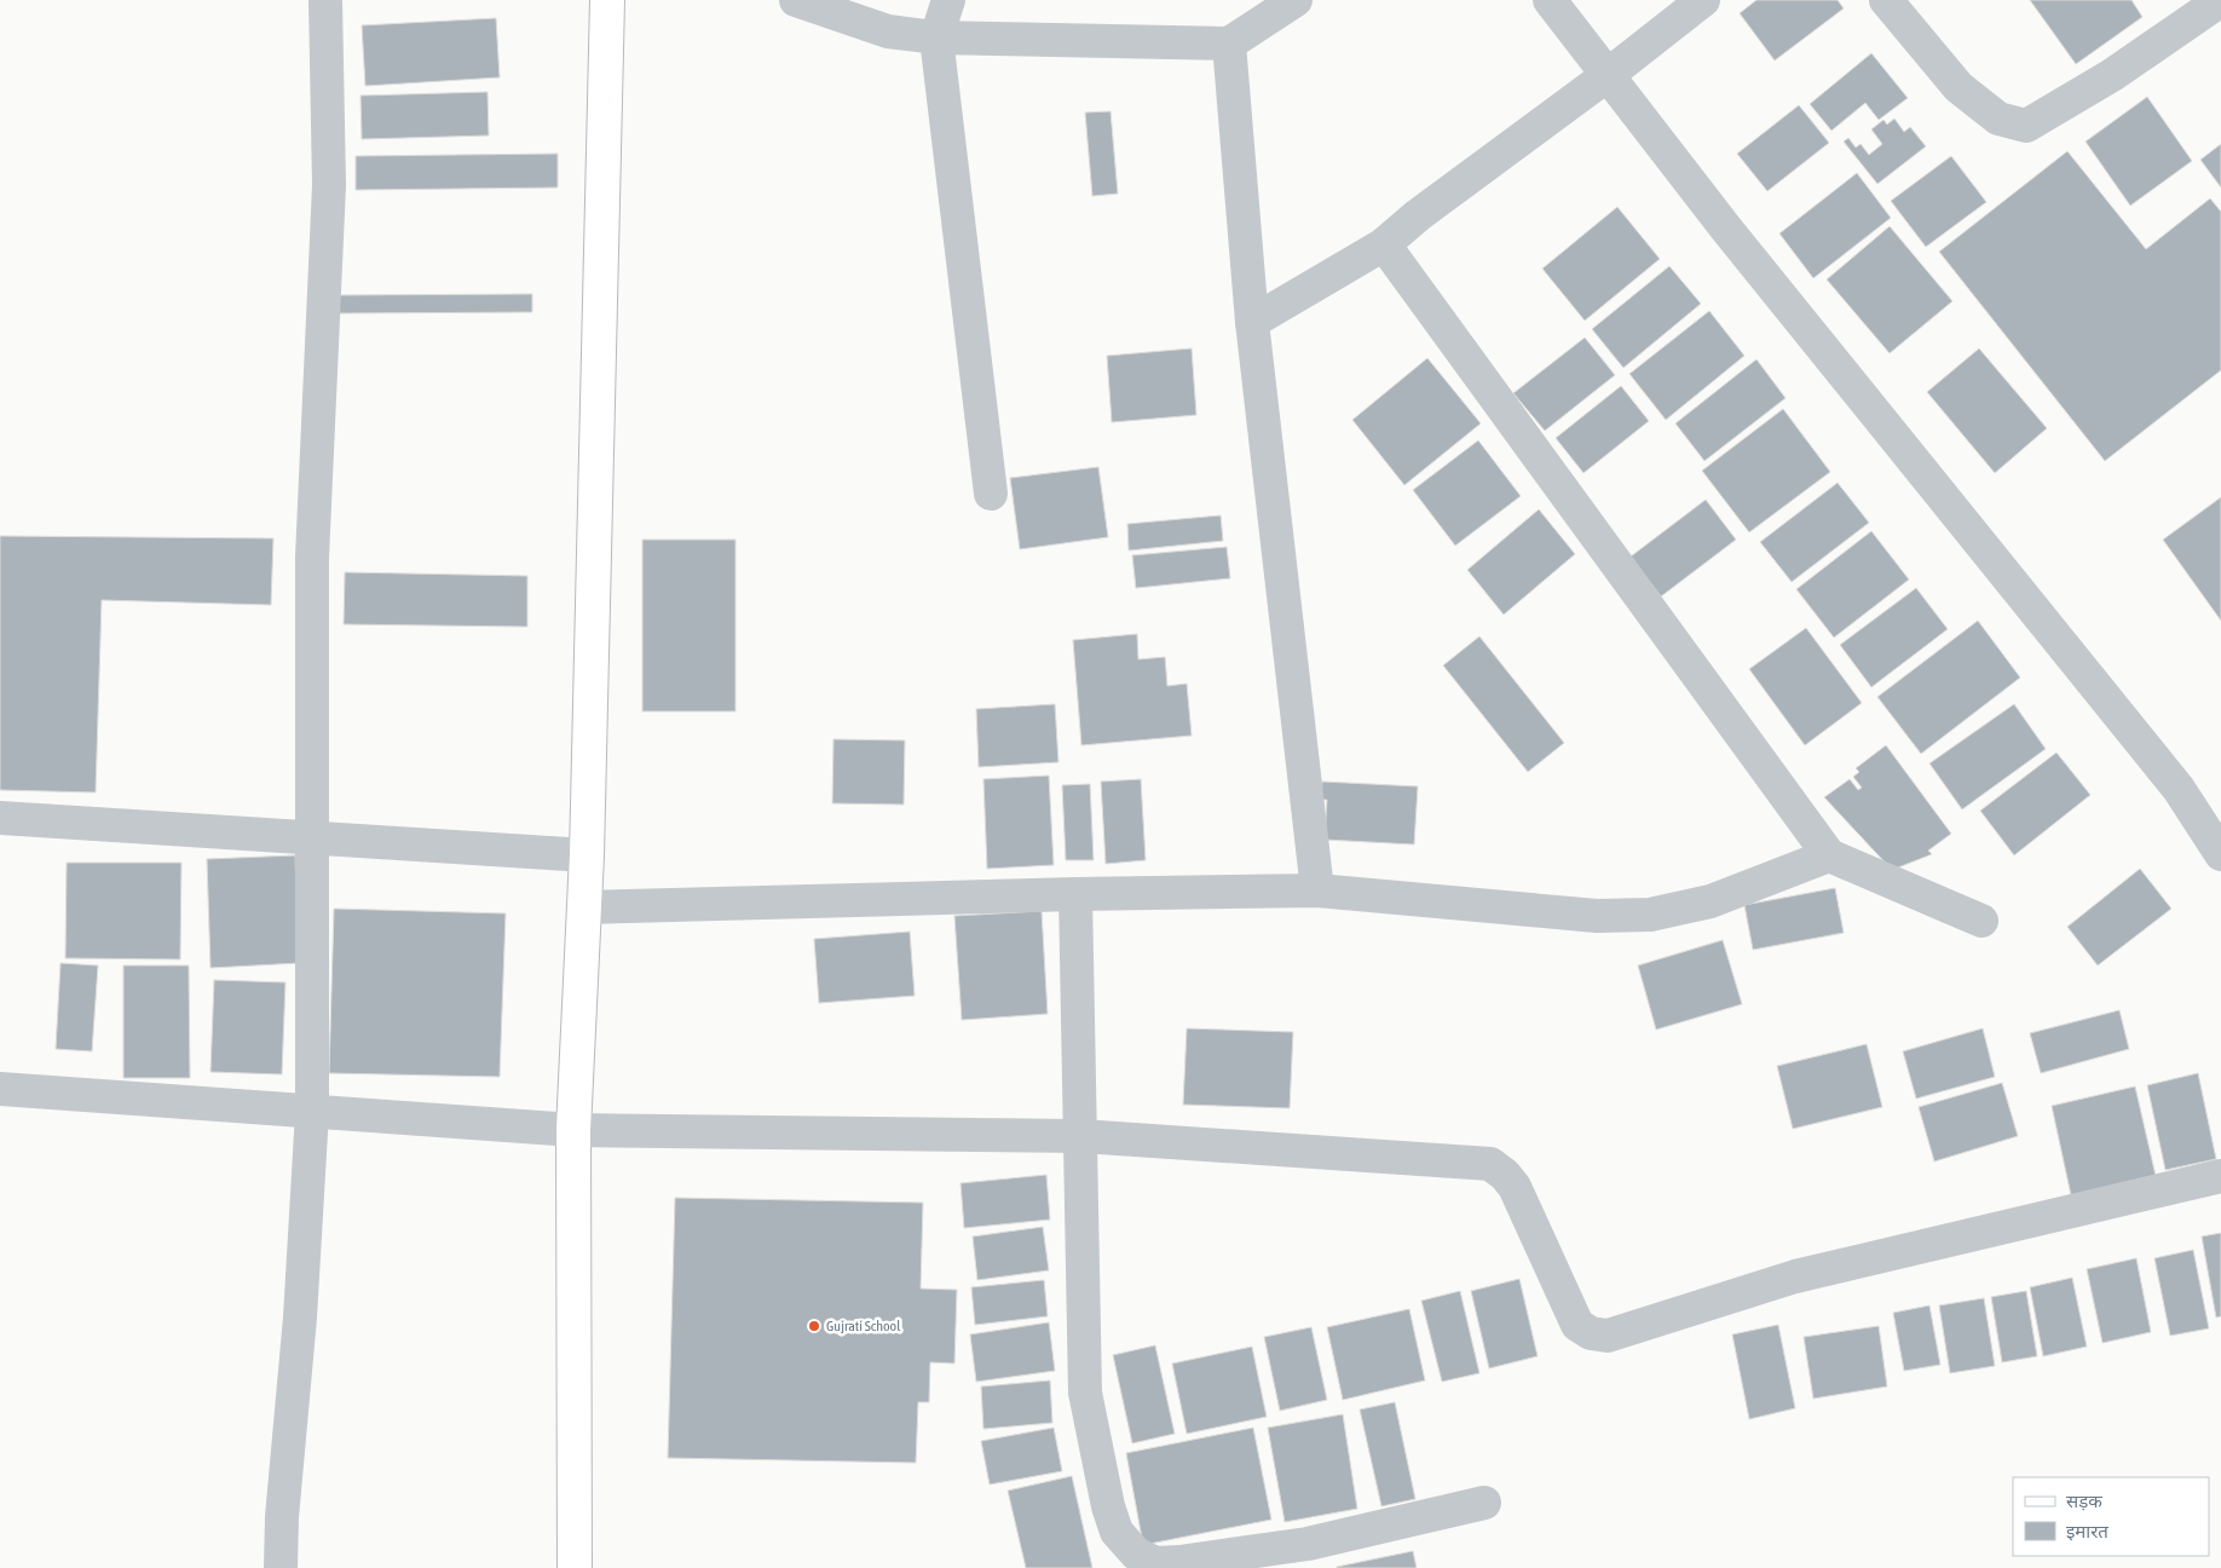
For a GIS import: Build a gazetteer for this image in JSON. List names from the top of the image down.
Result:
{
  "places": ["Gujrati School"],
  "legend": ["सड़क", "इमारत"]
}
